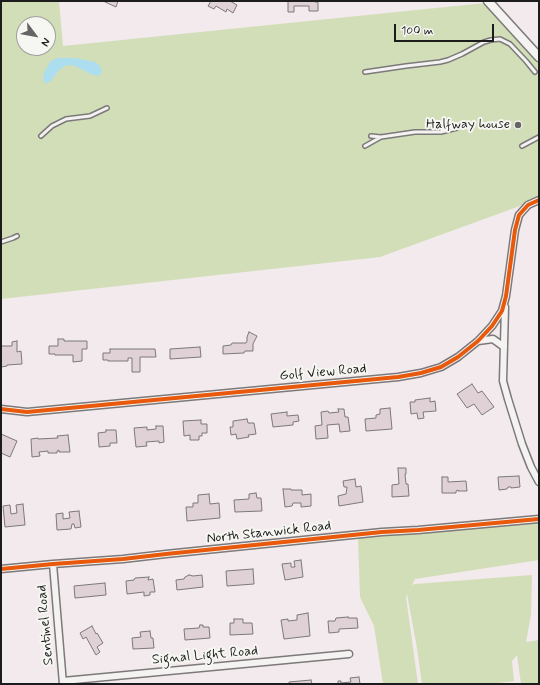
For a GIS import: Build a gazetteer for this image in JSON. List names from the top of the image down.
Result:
{
  "streets": {
    "street": [
      "Golf View Road",
      "North Stanwick Road",
      "Sentinel Road",
      "Signal Light Road"
    ]
  },
  "crossings": [
    ["North Stanwick Road", "Sentinel Road"],
    ["Sentinel Road", "Signal Light Road"]
  ],
  "places": ["Halfway house"],
  "scale_bar": "100 m",
  "north": "bottom right"
}
